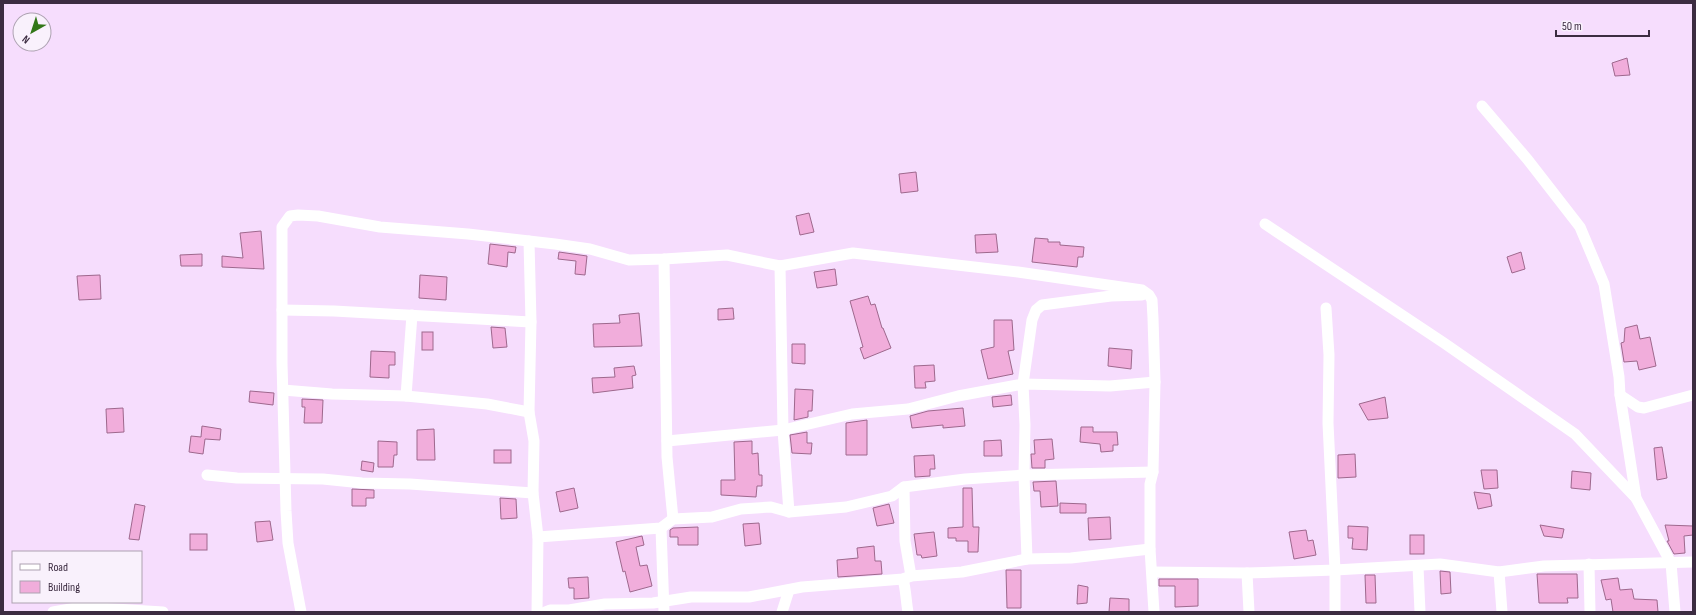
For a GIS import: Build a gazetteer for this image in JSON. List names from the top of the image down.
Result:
{
  "legend": ["Road", "Building"],
  "scale_bar": "50 m",
  "north": "bottom left"
}
